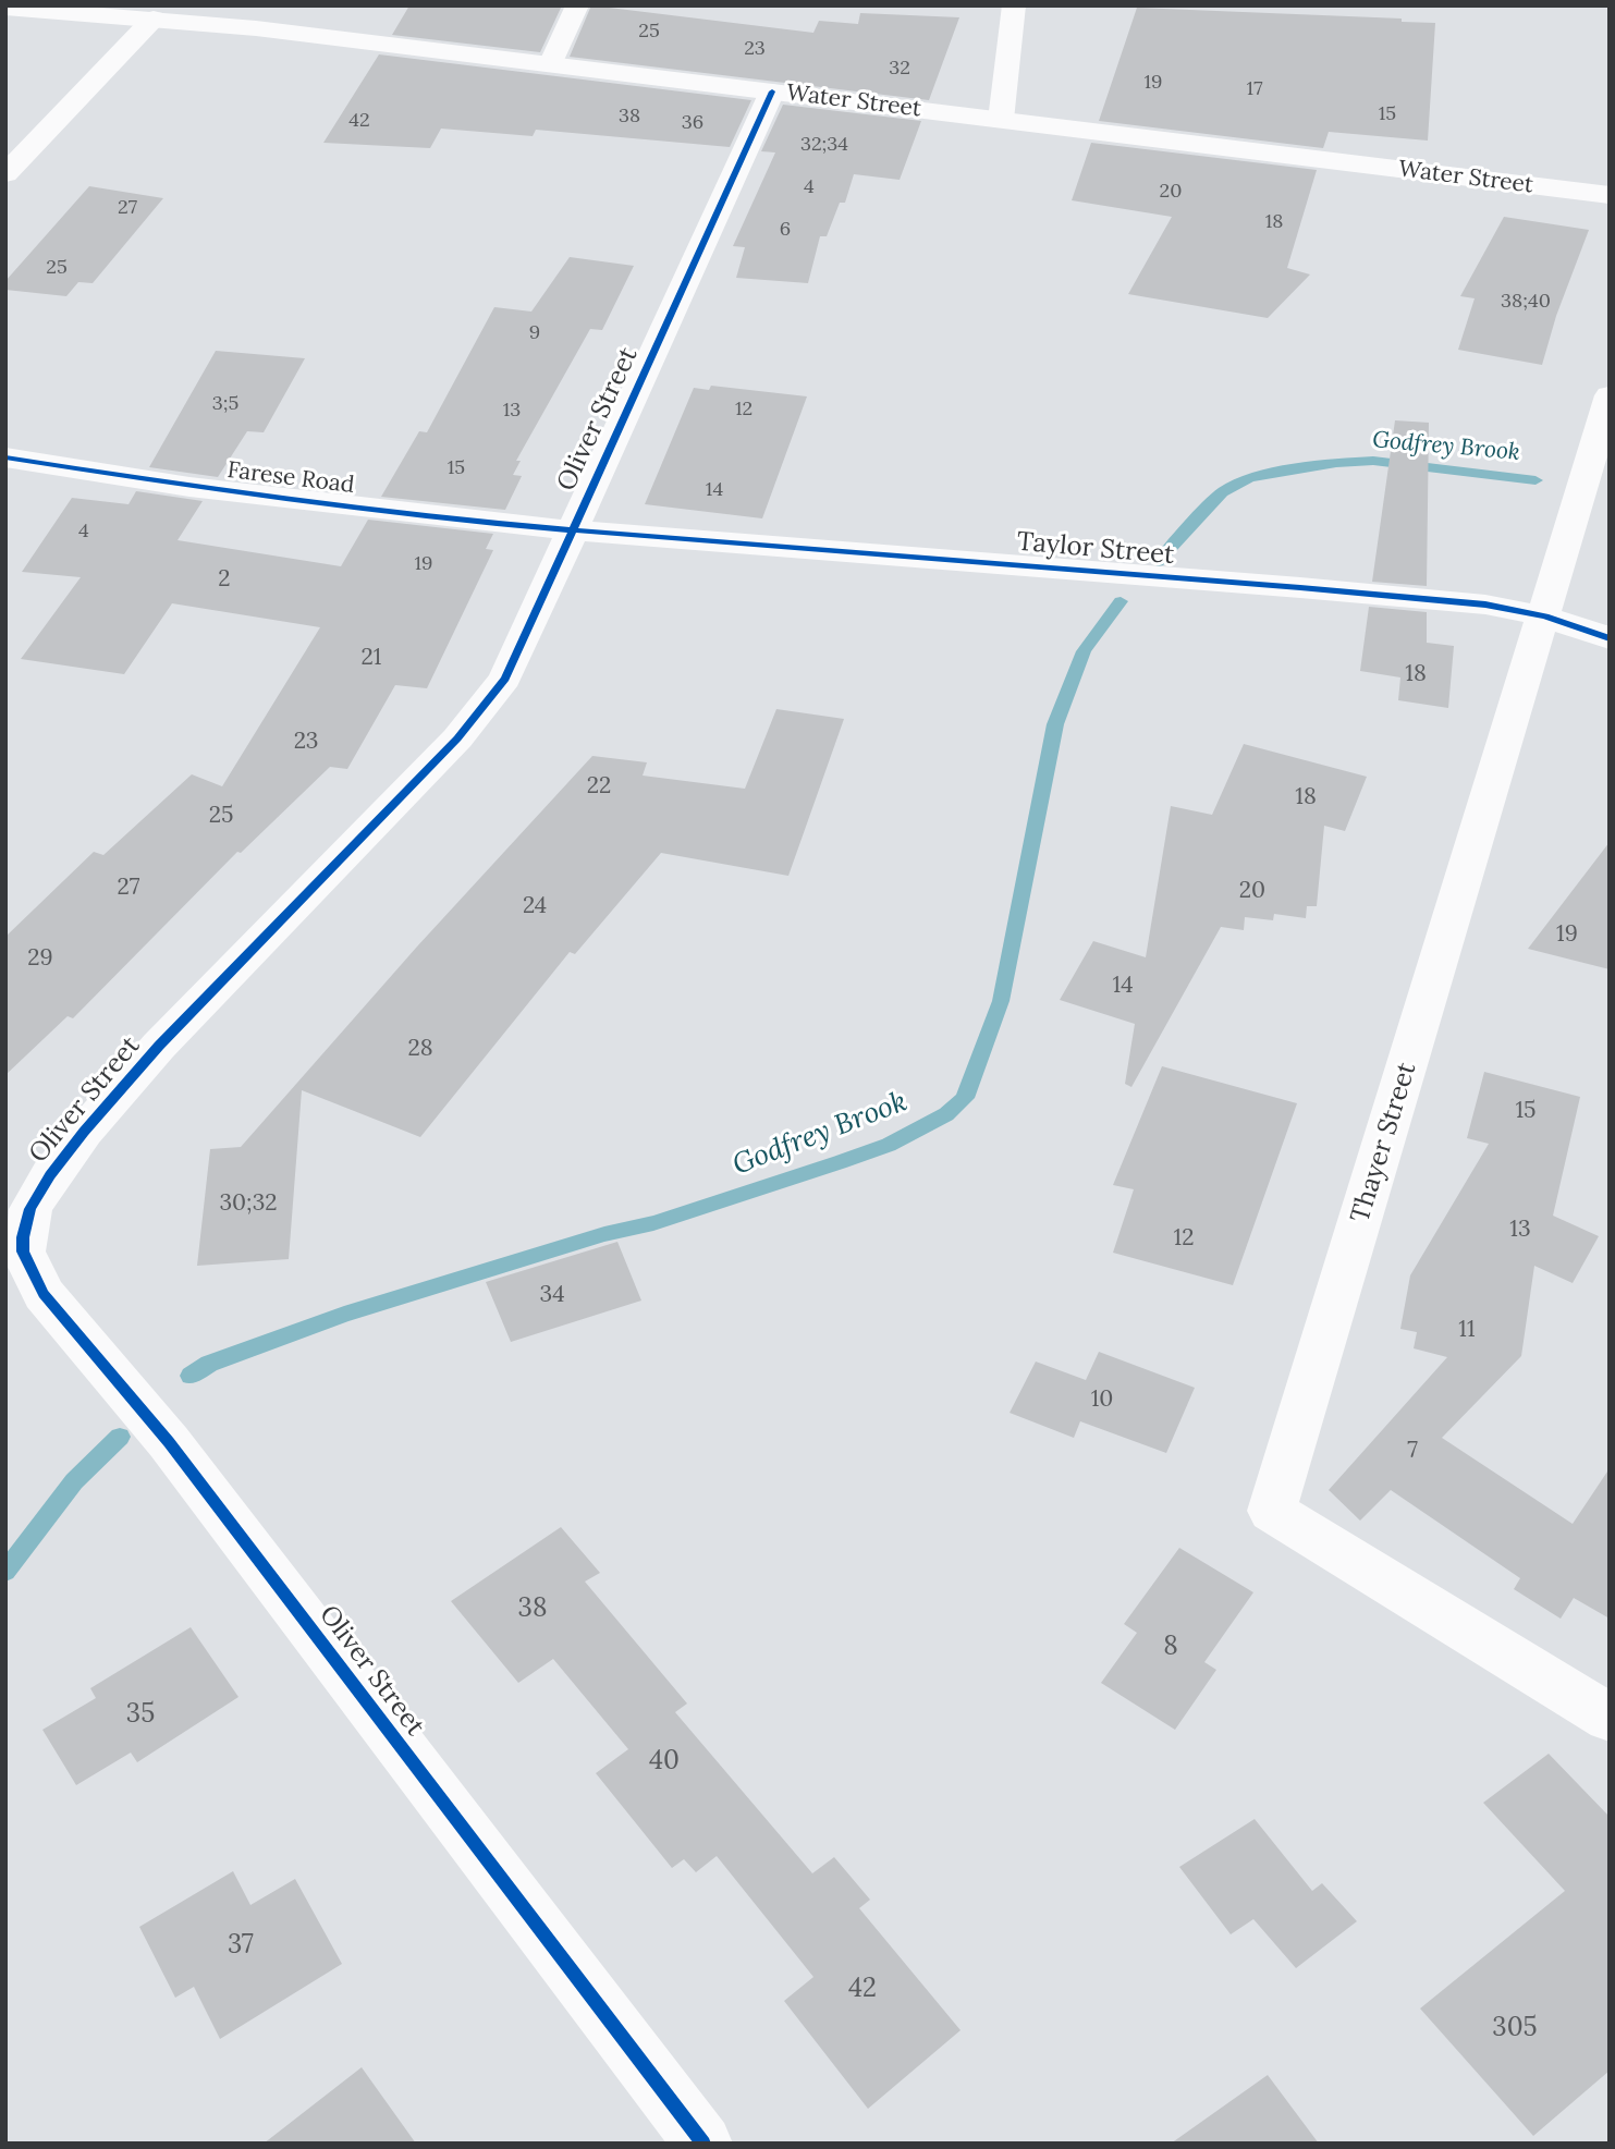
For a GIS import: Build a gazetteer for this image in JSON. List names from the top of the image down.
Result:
{
  "streets": {
    "street": [
      "Water Street",
      "Oliver Street",
      "Farese Road",
      "Taylor Street",
      "Thayer Street"
    ]
  },
  "crossings": [
    ["Water Street", "Oliver Street"],
    ["Oliver Street", "Farese Road"],
    ["Oliver Street", "Taylor Street"],
    ["Farese Road", "Taylor Street"],
    ["Taylor Street", "Thayer Street"]
  ],
  "water": ["Godfrey Brook"],
  "house_numbers": [
    "25",
    "23",
    "32",
    "19",
    "17",
    "15",
    "38",
    "42",
    "36",
    "32;34",
    "4",
    "20",
    "27",
    "18",
    "6",
    "25",
    "38;40",
    "9",
    "3;5",
    "12",
    "13",
    "15",
    "14",
    "4",
    "19",
    "2",
    "21",
    "18",
    "23",
    "22",
    "18",
    "25",
    "27",
    "20",
    "24",
    "19",
    "29",
    "14",
    "28",
    "15",
    "30;32",
    "13",
    "12",
    "34",
    "11",
    "10",
    "7",
    "38",
    "8",
    "35",
    "40",
    "37",
    "42",
    "305"
  ]
}
